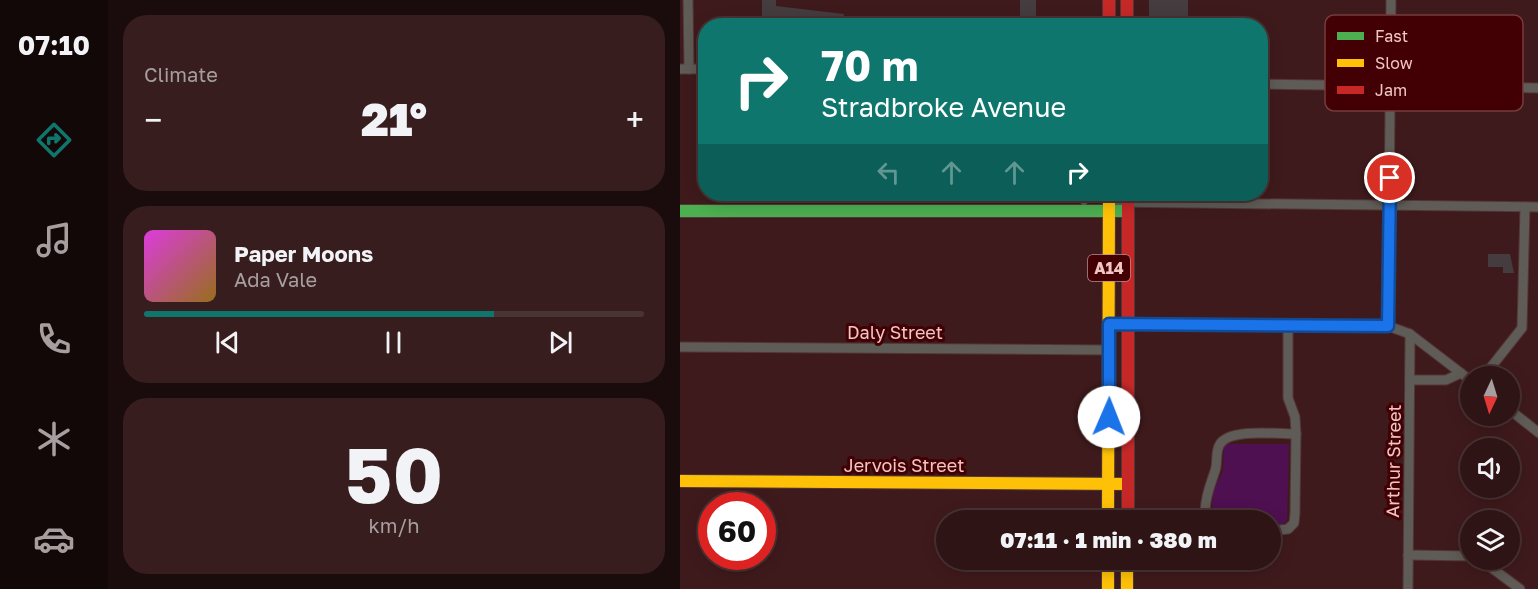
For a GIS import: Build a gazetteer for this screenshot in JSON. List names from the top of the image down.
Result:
{
  "streets": {
    "street": [
      "A14",
      "Daly Street",
      "Arthur Street",
      "Jervois Street"
    ]
  },
  "crossings": [
    ["A14", "Daly Street"],
    ["A14", "Jervois Street"]
  ],
  "legend": ["Fast", "Slow", "Jam"],
  "north": "bottom",
  "page": {
    "tabs": "07:10",
    "tile": [
      "Climate",
      ["50", "km/h"]
    ],
    "turn": ["70 m", "Stradbroke Avenue"],
    "heat": ["−", "21°", "+"],
    "song": ["Paper Moons", "Ada Vale"],
    "limit": "60",
    "trip": "07:11 · 1 min · 380 m"
  }
}
